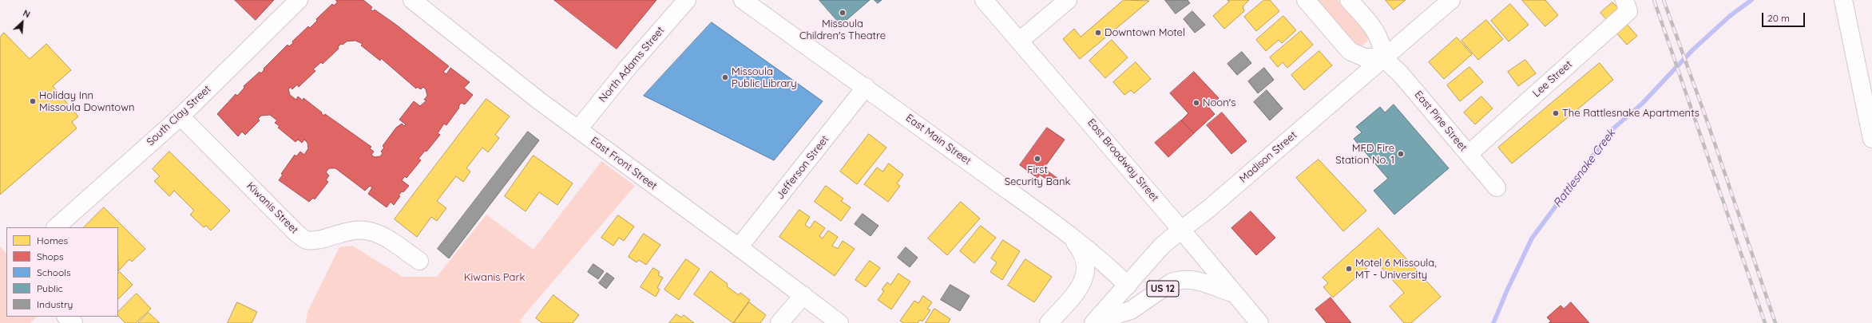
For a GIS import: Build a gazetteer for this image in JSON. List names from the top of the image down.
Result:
{
  "streets": {
    "main road": [
      "North Adams Street",
      "Lee Street",
      "South Clay Street",
      "East Pine Street",
      "East Main Street",
      "Madison Street",
      "East Broadway Street",
      "East Front Street",
      "Jefferson Street",
      "Kiwanis Street",
      "US 12"
    ]
  },
  "crossings": [
    ["North Adams Street", "East Front Street"],
    ["Lee Street", "East Pine Street"],
    ["South Clay Street", "Kiwanis Street"],
    ["East Pine Street", "Madison Street"],
    ["East Main Street", "Madison Street"],
    ["East Main Street", "Jefferson Street"],
    ["Madison Street", "East Broadway Street"],
    ["Madison Street", "US 12"],
    ["East Broadway Street", "US 12"],
    ["East Front Street", "Jefferson Street"]
  ],
  "water": ["Rattlesnake Creek"],
  "parks": ["Kiwanis Park"],
  "places": [
    "Missoula Children's Theatre",
    "Downtown Motel",
    "Missoula Public Library",
    "Holiday Inn Missoula Downtown",
    "Noon's",
    "The Rattlesnake Apartments",
    "MFD Fire Station No. 1",
    "First Security Bank",
    "Motel 6 Missoula, MT - University"
  ],
  "legend": [
    "Homes",
    "Shops",
    "Schools",
    "Public",
    "Industry"
  ],
  "scale_bar": "20 m",
  "north": "top right"
}
